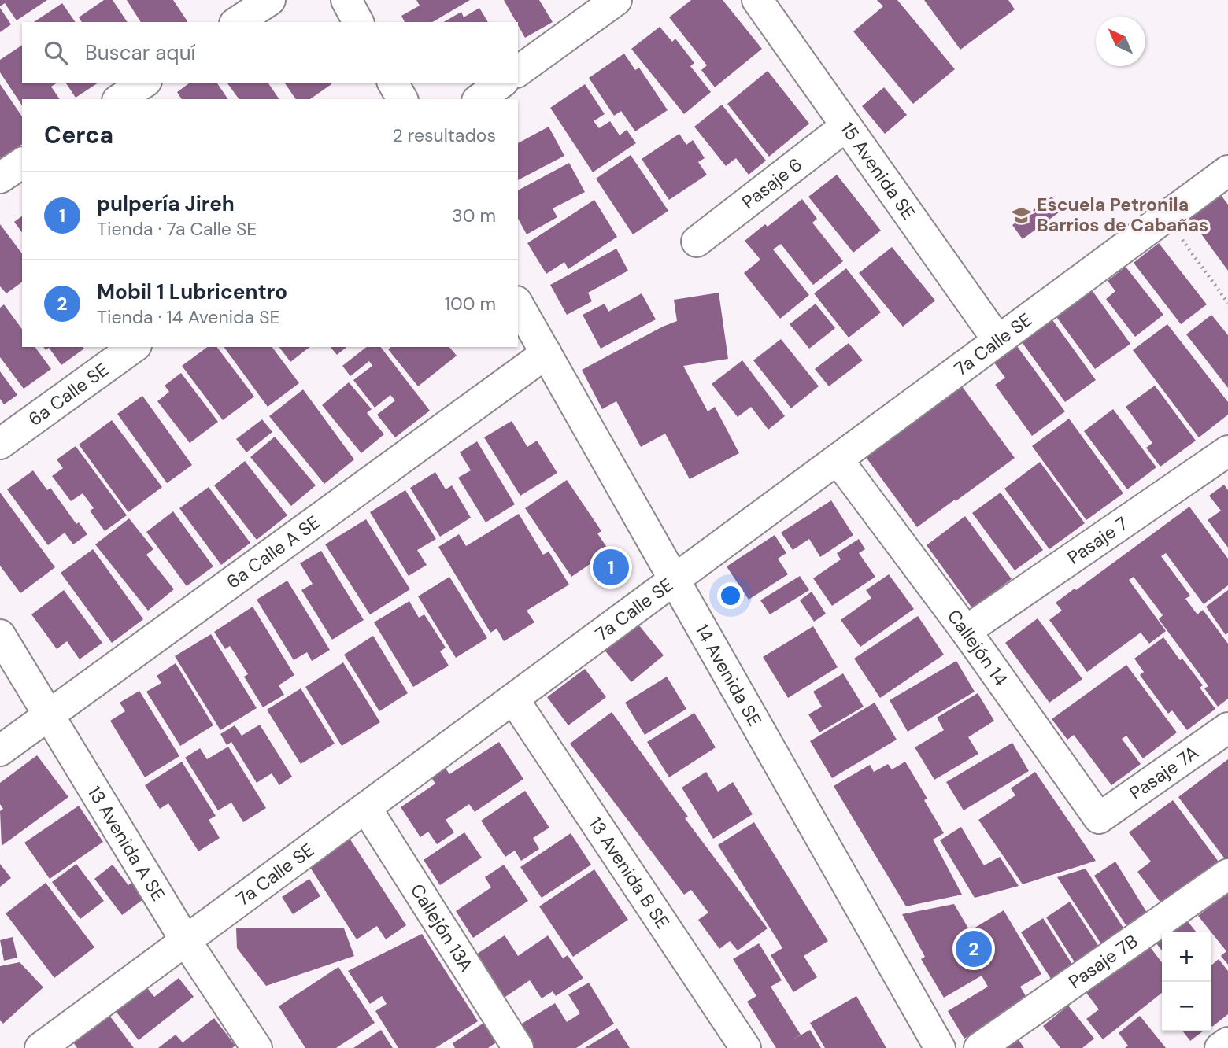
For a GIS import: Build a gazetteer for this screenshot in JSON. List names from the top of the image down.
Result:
{
  "streets": {
    "street": [
      "15 Avenida SE",
      "Pasaje 6",
      "7a Calle SE",
      "6a Calle SE",
      "Pasaje 7",
      "6a Calle A SE",
      "Callejón 14",
      "14 Avenida SE",
      "Pasaje 7A",
      "13 Avenida A SE",
      "13 Avenida B SE",
      "Callejón 13A",
      "Pasaje 7B"
    ]
  },
  "crossings": [
    ["15 Avenida SE", "Pasaje 6"],
    ["15 Avenida SE", "7a Calle SE"],
    ["7a Calle SE", "Callejón 14"],
    ["7a Calle SE", "14 Avenida SE"],
    ["7a Calle SE", "13 Avenida A SE"],
    ["7a Calle SE", "13 Avenida B SE"],
    ["7a Calle SE", "Callejón 13A"],
    ["Pasaje 7", "Callejón 14"],
    ["6a Calle A SE", "14 Avenida SE"],
    ["6a Calle A SE", "13 Avenida A SE"],
    ["Callejón 14", "Pasaje 7A"]
  ],
  "places": {
    "school or university": ["Escuela Petronila Barrios de Cabañas"]
  },
  "north": "top left",
  "page": {
    "search": "Buscar aquí",
    "heading": ["Cerca", "2 resultados"],
    "list": [
      {
        "mark": "1",
        "name": "pulpería Jireh",
        "note": "Tienda · 7a Calle SE",
        "value": "30 m"
      },
      {
        "mark": "2",
        "name": "Mobil 1 Lubricentro",
        "note": "Tienda · 14 Avenida SE",
        "value": "100 m"
      }
    ],
    "pins": ["1", "2"],
    "map_buttons": ["+", "−"]
  }
}
